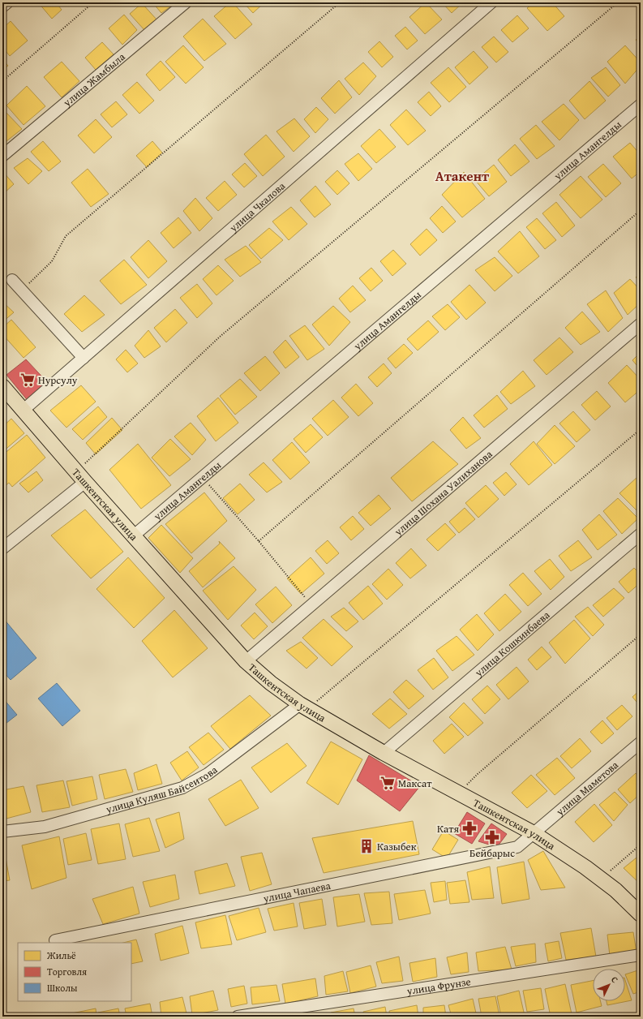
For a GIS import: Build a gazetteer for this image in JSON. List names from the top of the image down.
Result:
{
  "streets": {
    "main road": ["Ташкентская улица"],
    "street": [
      "улица Жамбыла",
      "улица Амангелды",
      "улица Чкалова",
      "улица Шохана Уалиханова",
      "улица Кошкинбаева",
      "улица Куляш Байсеитова",
      "улица Маметова",
      "улица Чапаева",
      "улица Фрунзе"
    ]
  },
  "crossings": [
    ["улица Амангелды", "Ташкентская улица"],
    ["улица Чкалова", "Ташкентская улица"],
    ["улица Шохана Уалиханова", "Ташкентская улица"],
    ["Ташкентская улица", "улица Кошкинбаева"],
    ["Ташкентская улица", "улица Куляш Байсеитова"],
    ["Ташкентская улица", "улица Маметова"],
    ["Ташкентская улица", "улица Чапаева"],
    ["улица Маметова", "улица Чапаева"]
  ],
  "districts": ["Атакент"],
  "places": {
    "supermarket": ["Нурсулу", "Максат"],
    "pharmacy": ["Катя", "Бейбарыс"],
    "building": ["Казыбек"]
  },
  "legend": ["Жильё", "Торговля", "Школы"],
  "north": "top right"
}
